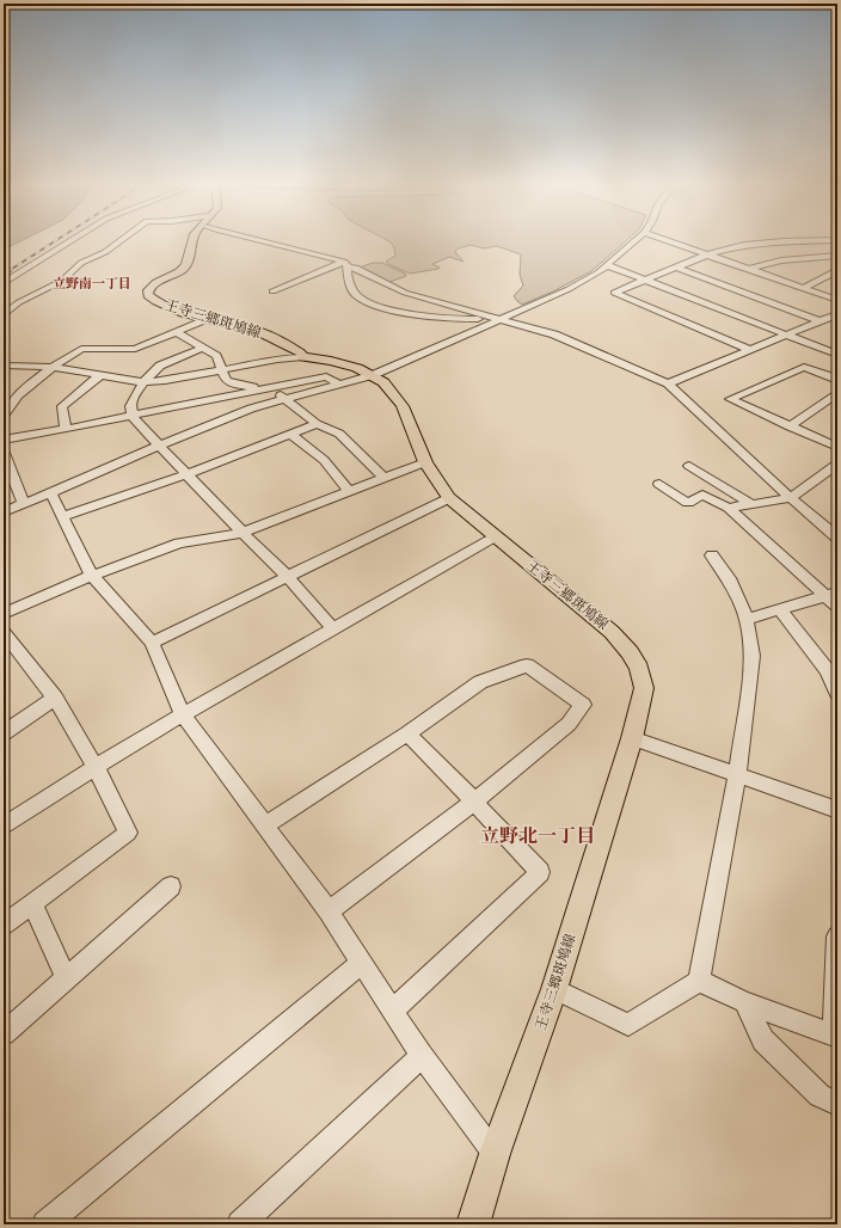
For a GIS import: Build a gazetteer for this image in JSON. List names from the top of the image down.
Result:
{
  "streets": {
    "main road": ["王寺三郷斑鳩線"]
  },
  "districts": ["立野南一丁目", "立野北一丁目"]
}
